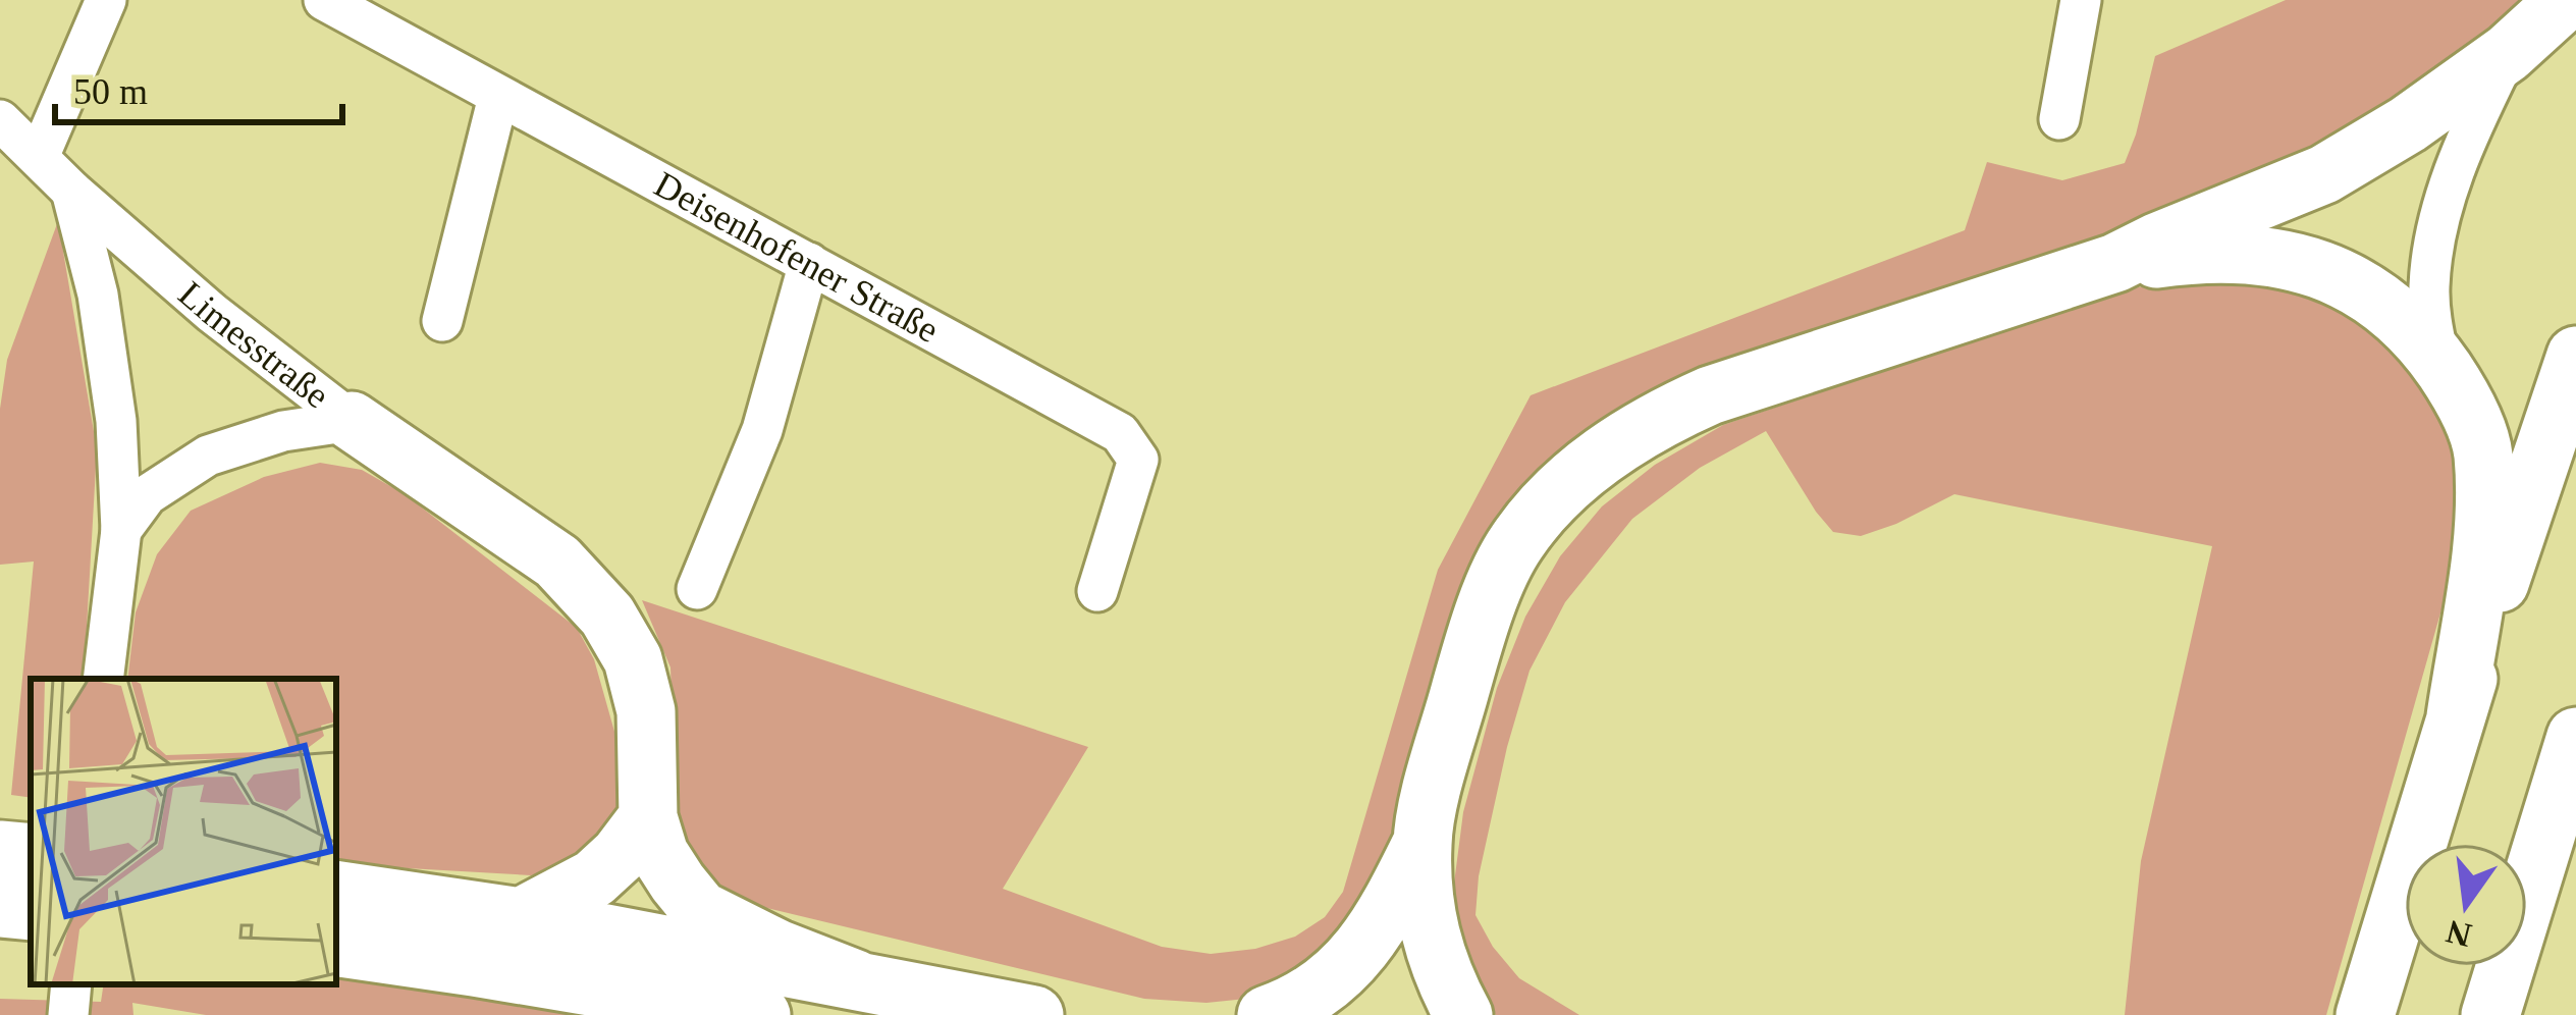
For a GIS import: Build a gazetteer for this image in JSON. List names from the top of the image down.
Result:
{
  "streets": {
    "street": ["Deisenhofener Straße", "Limesstraße"]
  },
  "scale_bar": "50 m",
  "north": "bottom"
}
